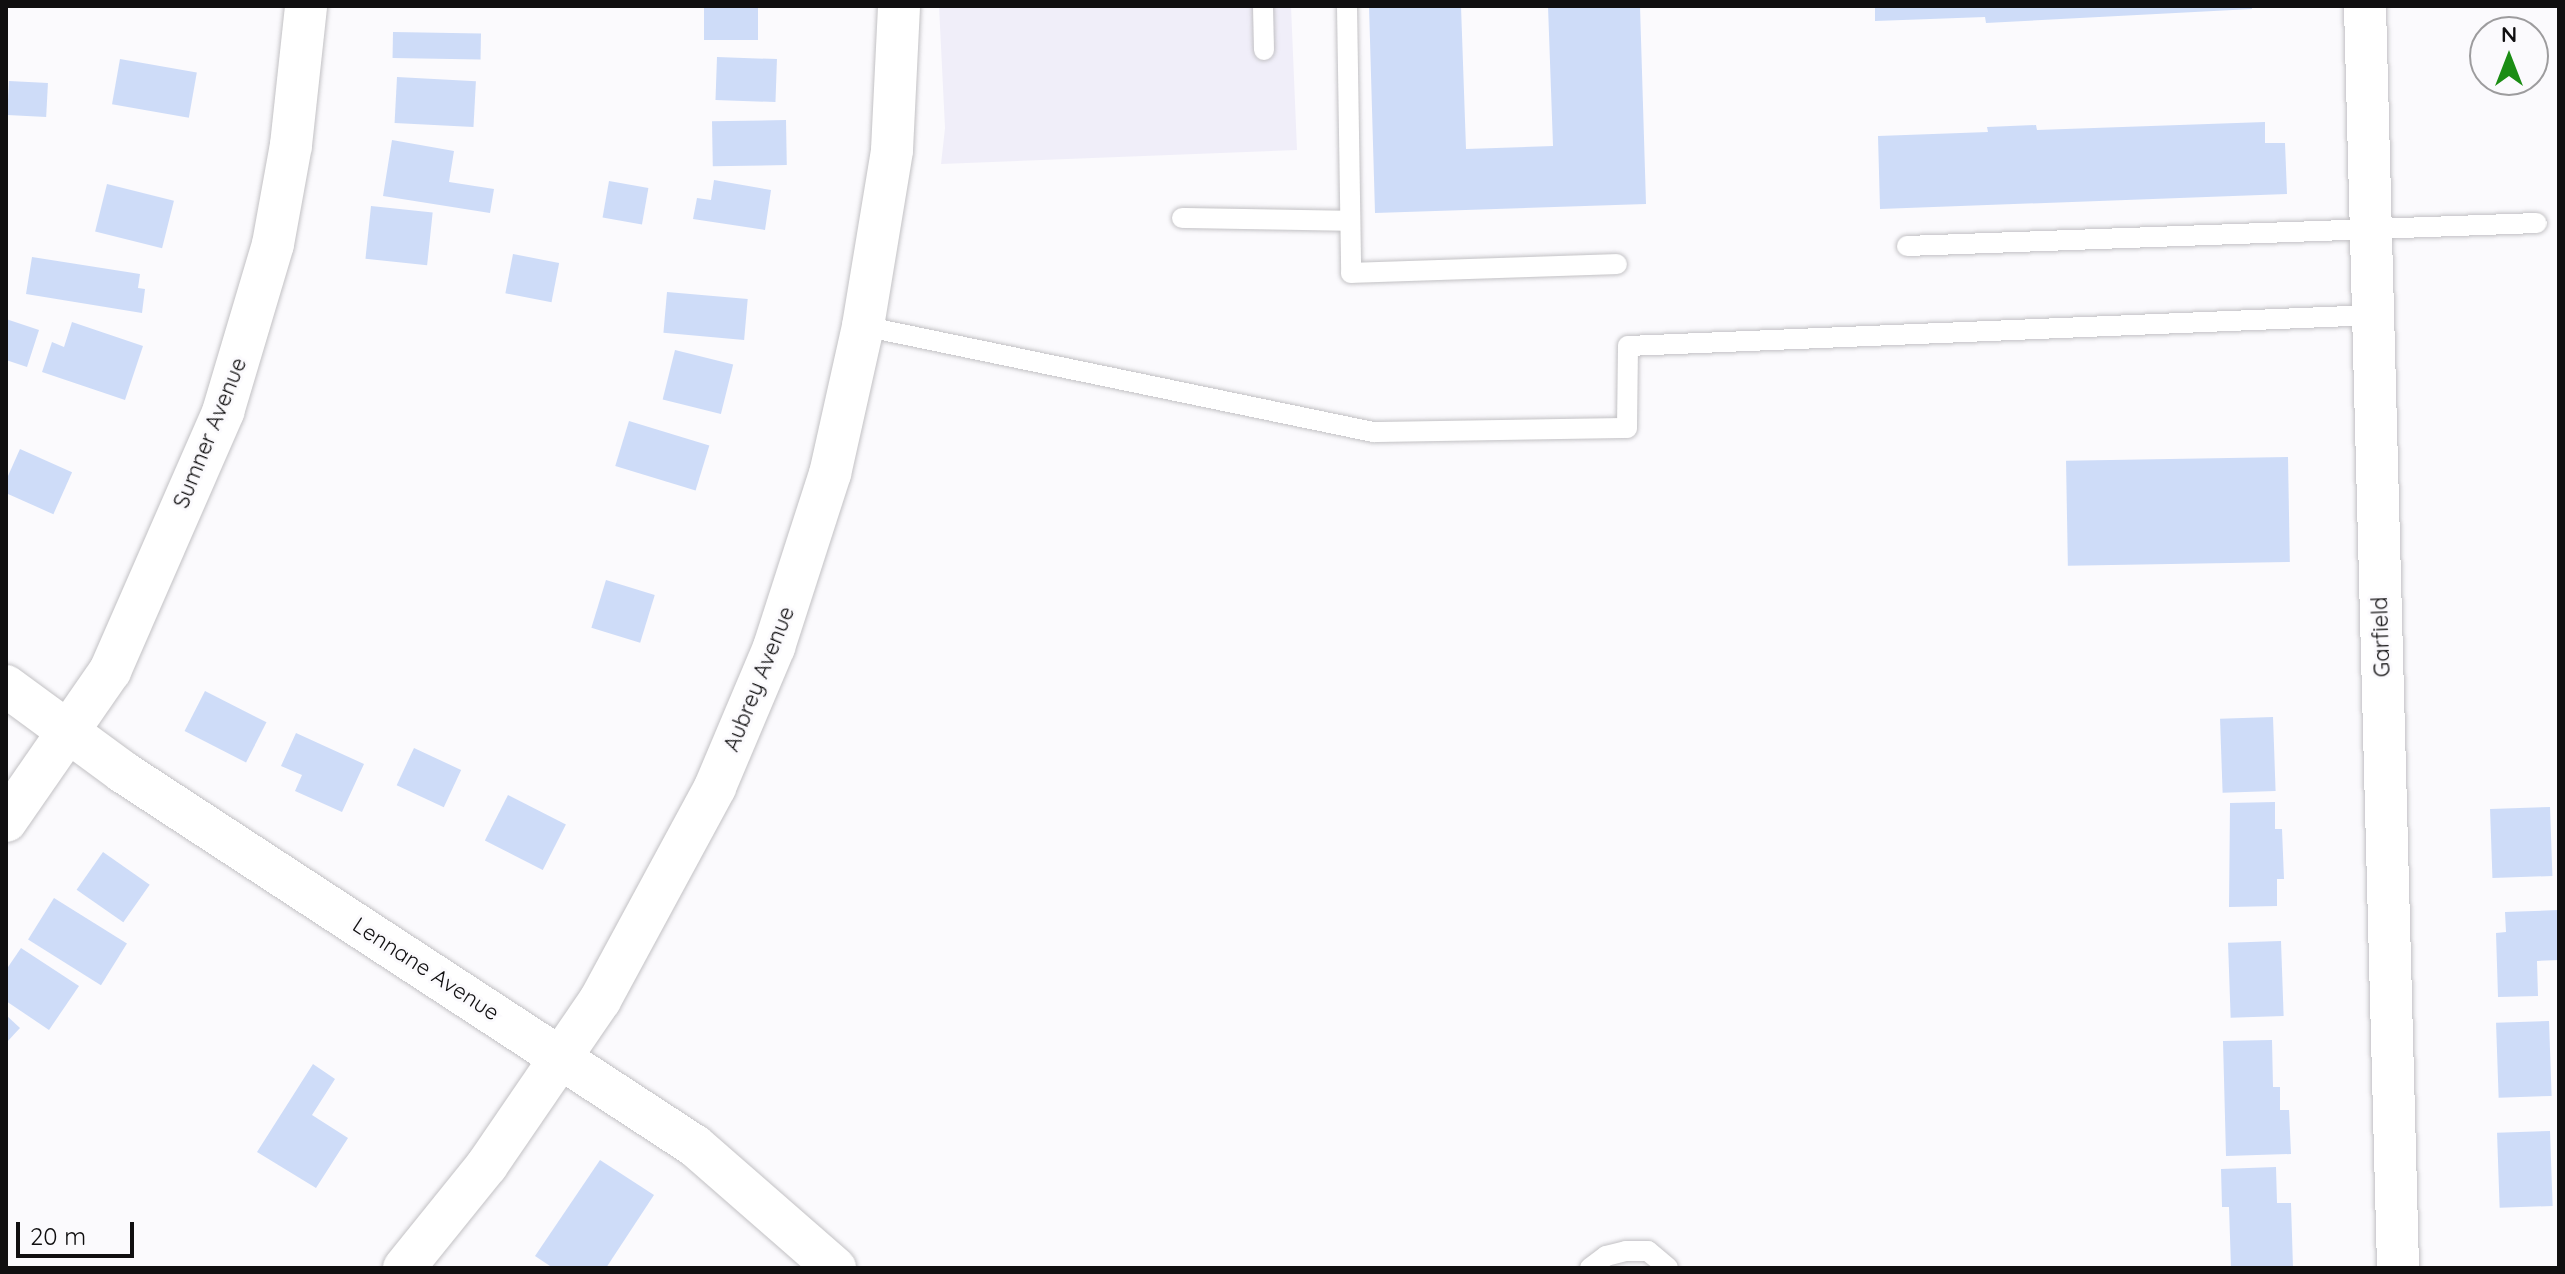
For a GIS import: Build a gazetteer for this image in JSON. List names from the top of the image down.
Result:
{
  "streets": {
    "street": [
      "Sumner Avenue",
      "Garfield",
      "Aubrey Avenue",
      "Lennane Avenue"
    ]
  },
  "crossings": [
    ["Sumner Avenue", "Lennane Avenue"],
    ["Aubrey Avenue", "Lennane Avenue"]
  ],
  "scale_bar": "20 m",
  "north": "top"
}
